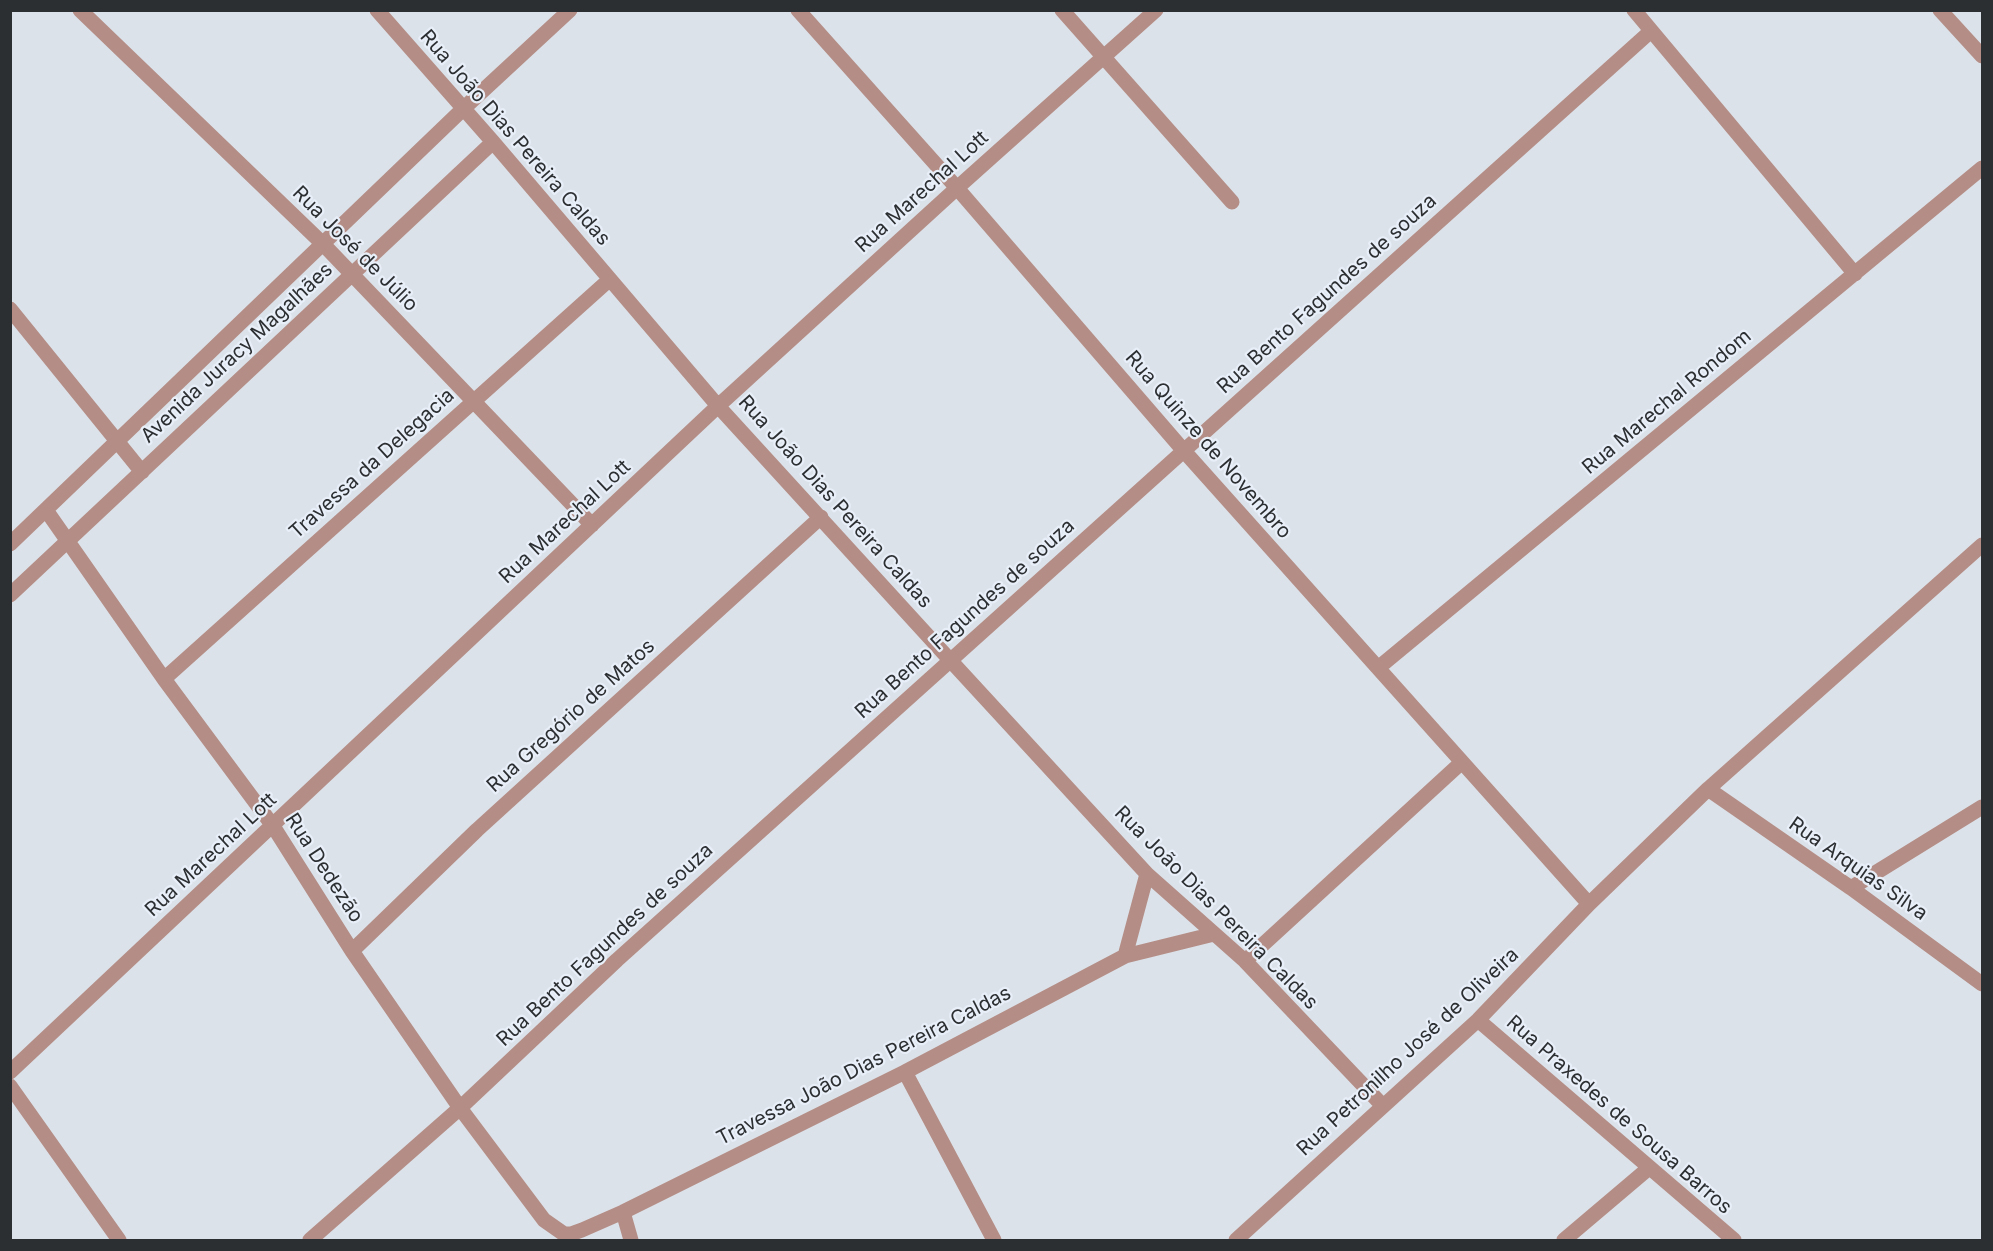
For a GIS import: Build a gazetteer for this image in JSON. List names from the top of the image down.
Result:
{
  "streets": {
    "street": [
      "Rua João Dias Pereira Caldas",
      "Rua Marechal Lott",
      "Rua José de Júlio",
      "Rua Bento Fagundes de souza",
      "Avenida Juracy Magalhães",
      "Rua Marechal Rondom",
      "Rua Quinze de Novembro",
      "Travessa da Delegacia",
      "Rua Gregório de Matos",
      "Rua Dedezão",
      "Rua Arquias Silva",
      "Rua Petronilho José de Oliveira",
      "Travessa João Dias Pereira Caldas",
      "Rua Praxedes de Sousa Barros"
    ]
  },
  "crossings": [
    ["Rua João Dias Pereira Caldas", "Rua Marechal Lott"],
    ["Rua João Dias Pereira Caldas", "Rua Bento Fagundes de souza"],
    ["Rua João Dias Pereira Caldas", "Avenida Juracy Magalhães"],
    ["Rua João Dias Pereira Caldas", "Travessa da Delegacia"],
    ["Rua João Dias Pereira Caldas", "Rua Gregório de Matos"],
    ["Rua João Dias Pereira Caldas", "Rua Petronilho José de Oliveira"],
    ["Rua João Dias Pereira Caldas", "Travessa João Dias Pereira Caldas"],
    ["Rua Marechal Lott", "Rua José de Júlio"],
    ["Rua Marechal Lott", "Rua Quinze de Novembro"],
    ["Rua Marechal Lott", "Rua Dedezão"],
    ["Rua José de Júlio", "Avenida Juracy Magalhães"],
    ["Rua José de Júlio", "Travessa da Delegacia"],
    ["Rua Bento Fagundes de souza", "Rua Quinze de Novembro"],
    ["Rua Bento Fagundes de souza", "Rua Dedezão"],
    ["Avenida Juracy Magalhães", "Rua Dedezão"],
    ["Rua Marechal Rondom", "Rua Quinze de Novembro"],
    ["Rua Quinze de Novembro", "Rua Petronilho José de Oliveira"],
    ["Travessa da Delegacia", "Rua Dedezão"],
    ["Rua Gregório de Matos", "Rua Dedezão"],
    ["Rua Dedezão", "Travessa João Dias Pereira Caldas"],
    ["Rua Arquias Silva", "Rua Petronilho José de Oliveira"],
    ["Rua Petronilho José de Oliveira", "Rua Praxedes de Sousa Barros"]
  ]
}
